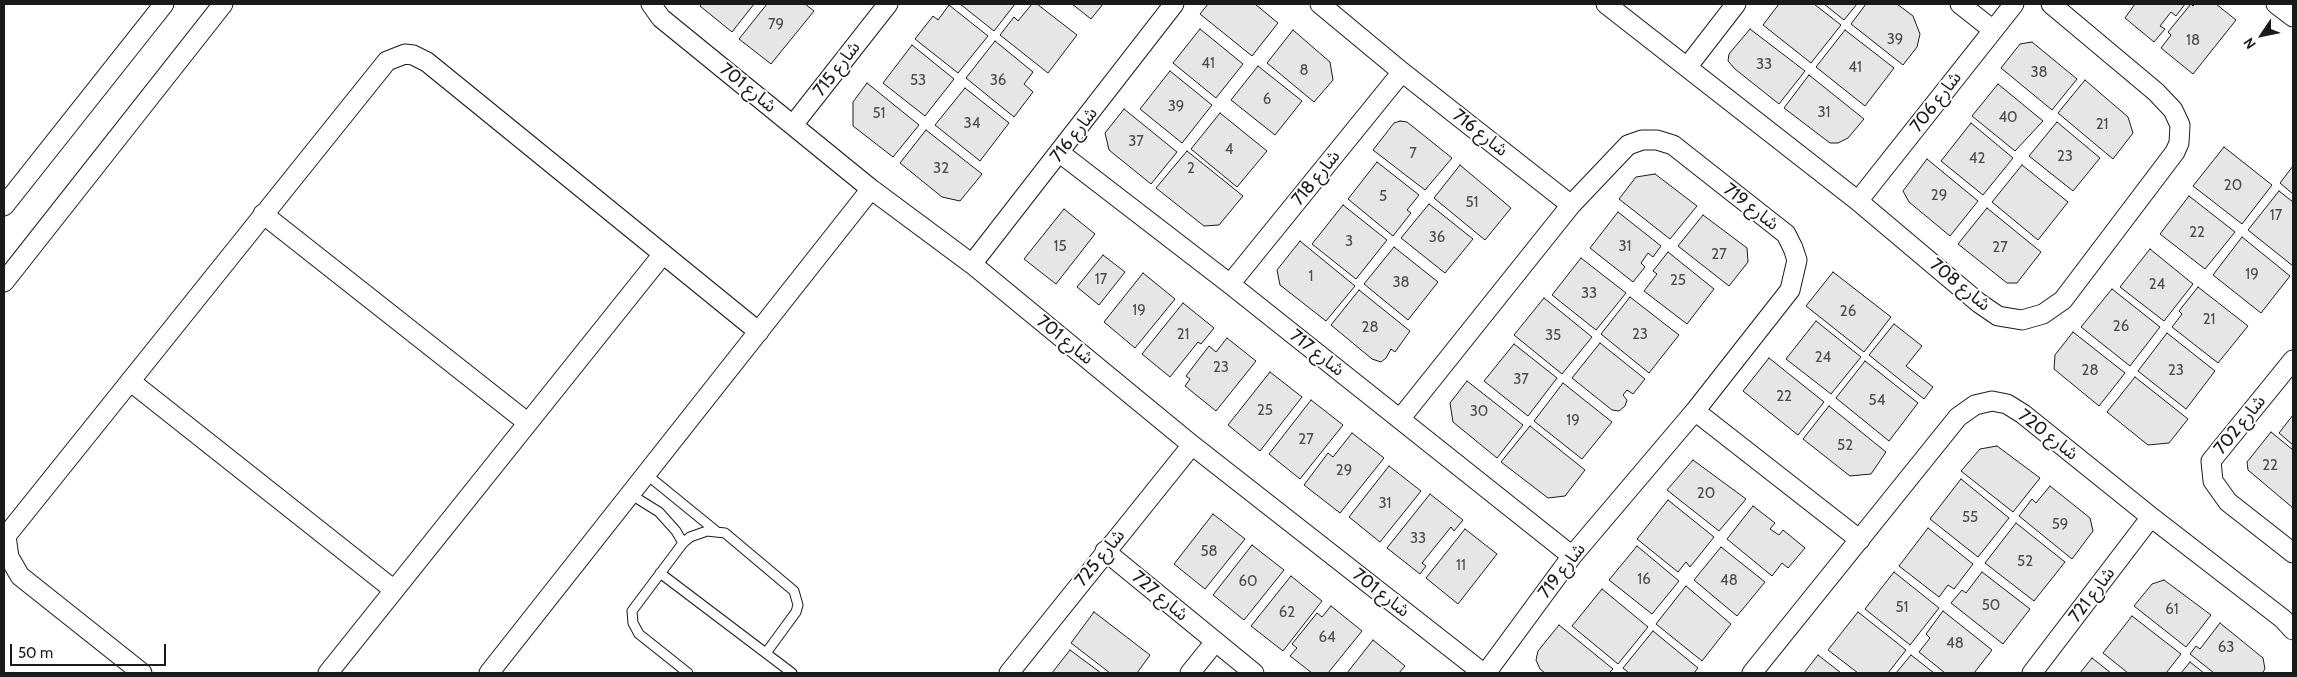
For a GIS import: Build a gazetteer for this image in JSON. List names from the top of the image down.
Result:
{
  "streets": {
    "street": [
      "شارع 715",
      "شارع 701",
      "شارع 706",
      "شارع 716",
      "شارع 718",
      "شارع 719",
      "شارع 708",
      "شارع 717",
      "شارع 702",
      "شارع 720",
      "شارع 725",
      "شارع 721",
      "شارع 727"
    ]
  },
  "crossings": [
    ["شارع 715", "شارع 701"],
    ["شارع 701", "شارع 716"],
    ["شارع 701", "شارع 719"],
    ["شارع 701", "شارع 725"],
    ["شارع 706", "شارع 708"],
    ["شارع 716", "شارع 718"],
    ["شارع 716", "شارع 719"],
    ["شارع 716", "شارع 717"],
    ["شارع 718", "شارع 717"],
    ["شارع 719", "شارع 717"],
    ["شارع 720", "شارع 721"],
    ["شارع 725", "شارع 727"]
  ],
  "house_numbers": [
    "79",
    "39",
    "18",
    "41",
    "33",
    "41",
    "8",
    "38",
    "53",
    "36",
    "6",
    "39",
    "31",
    "51",
    "40",
    "34",
    "21",
    "37",
    "4",
    "7",
    "23",
    "42",
    "32",
    "2",
    "20",
    "29",
    "5",
    "51",
    "17",
    "22",
    "36",
    "3",
    "15",
    "31",
    "27",
    "27",
    "19",
    "1",
    "17",
    "25",
    "38",
    "24",
    "33",
    "19",
    "26",
    "21",
    "26",
    "28",
    "21",
    "23",
    "35",
    "24",
    "23",
    "28",
    "23",
    "37",
    "22",
    "54",
    "25",
    "30",
    "19",
    "27",
    "52",
    "22",
    "29",
    "20",
    "31",
    "55",
    "59",
    "33",
    "58",
    "52",
    "11",
    "16",
    "48",
    "60",
    "50",
    "51",
    "61",
    "62",
    "64",
    "48",
    "63"
  ],
  "scale_bar": "50 m",
  "north": "bottom left"
}
